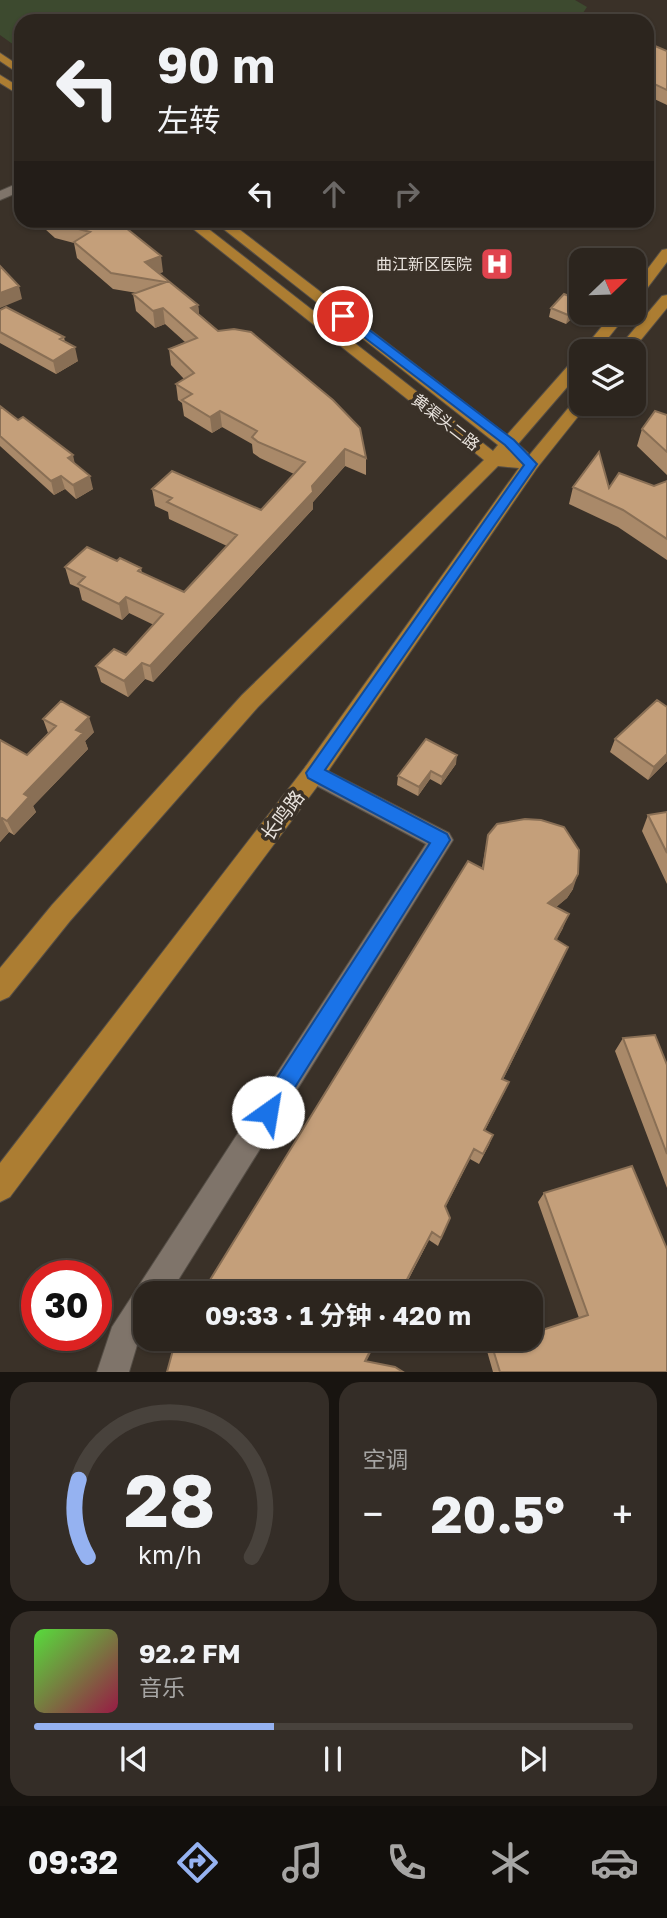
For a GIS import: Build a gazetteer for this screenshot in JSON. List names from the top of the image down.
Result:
{
  "streets": {
    "main road": ["黄渠头二路", "长鸣路"]
  },
  "crossings": [
    ["黄渠头二路", "长鸣路"]
  ],
  "places": {
    "hospital": ["曲江新区医院"]
  },
  "north": "top right",
  "page": {
    "turn": ["90 m", "左转"],
    "limit": "30",
    "trip": "09:33 · 1 分钟 · 420 m",
    "tile": "空调",
    "heat": ["−", "20.5°", "+"],
    "song": ["92.2 FM", "音乐"],
    "tabs": "09:32",
    "gauge": ["28", "km/h"]
  }
}
